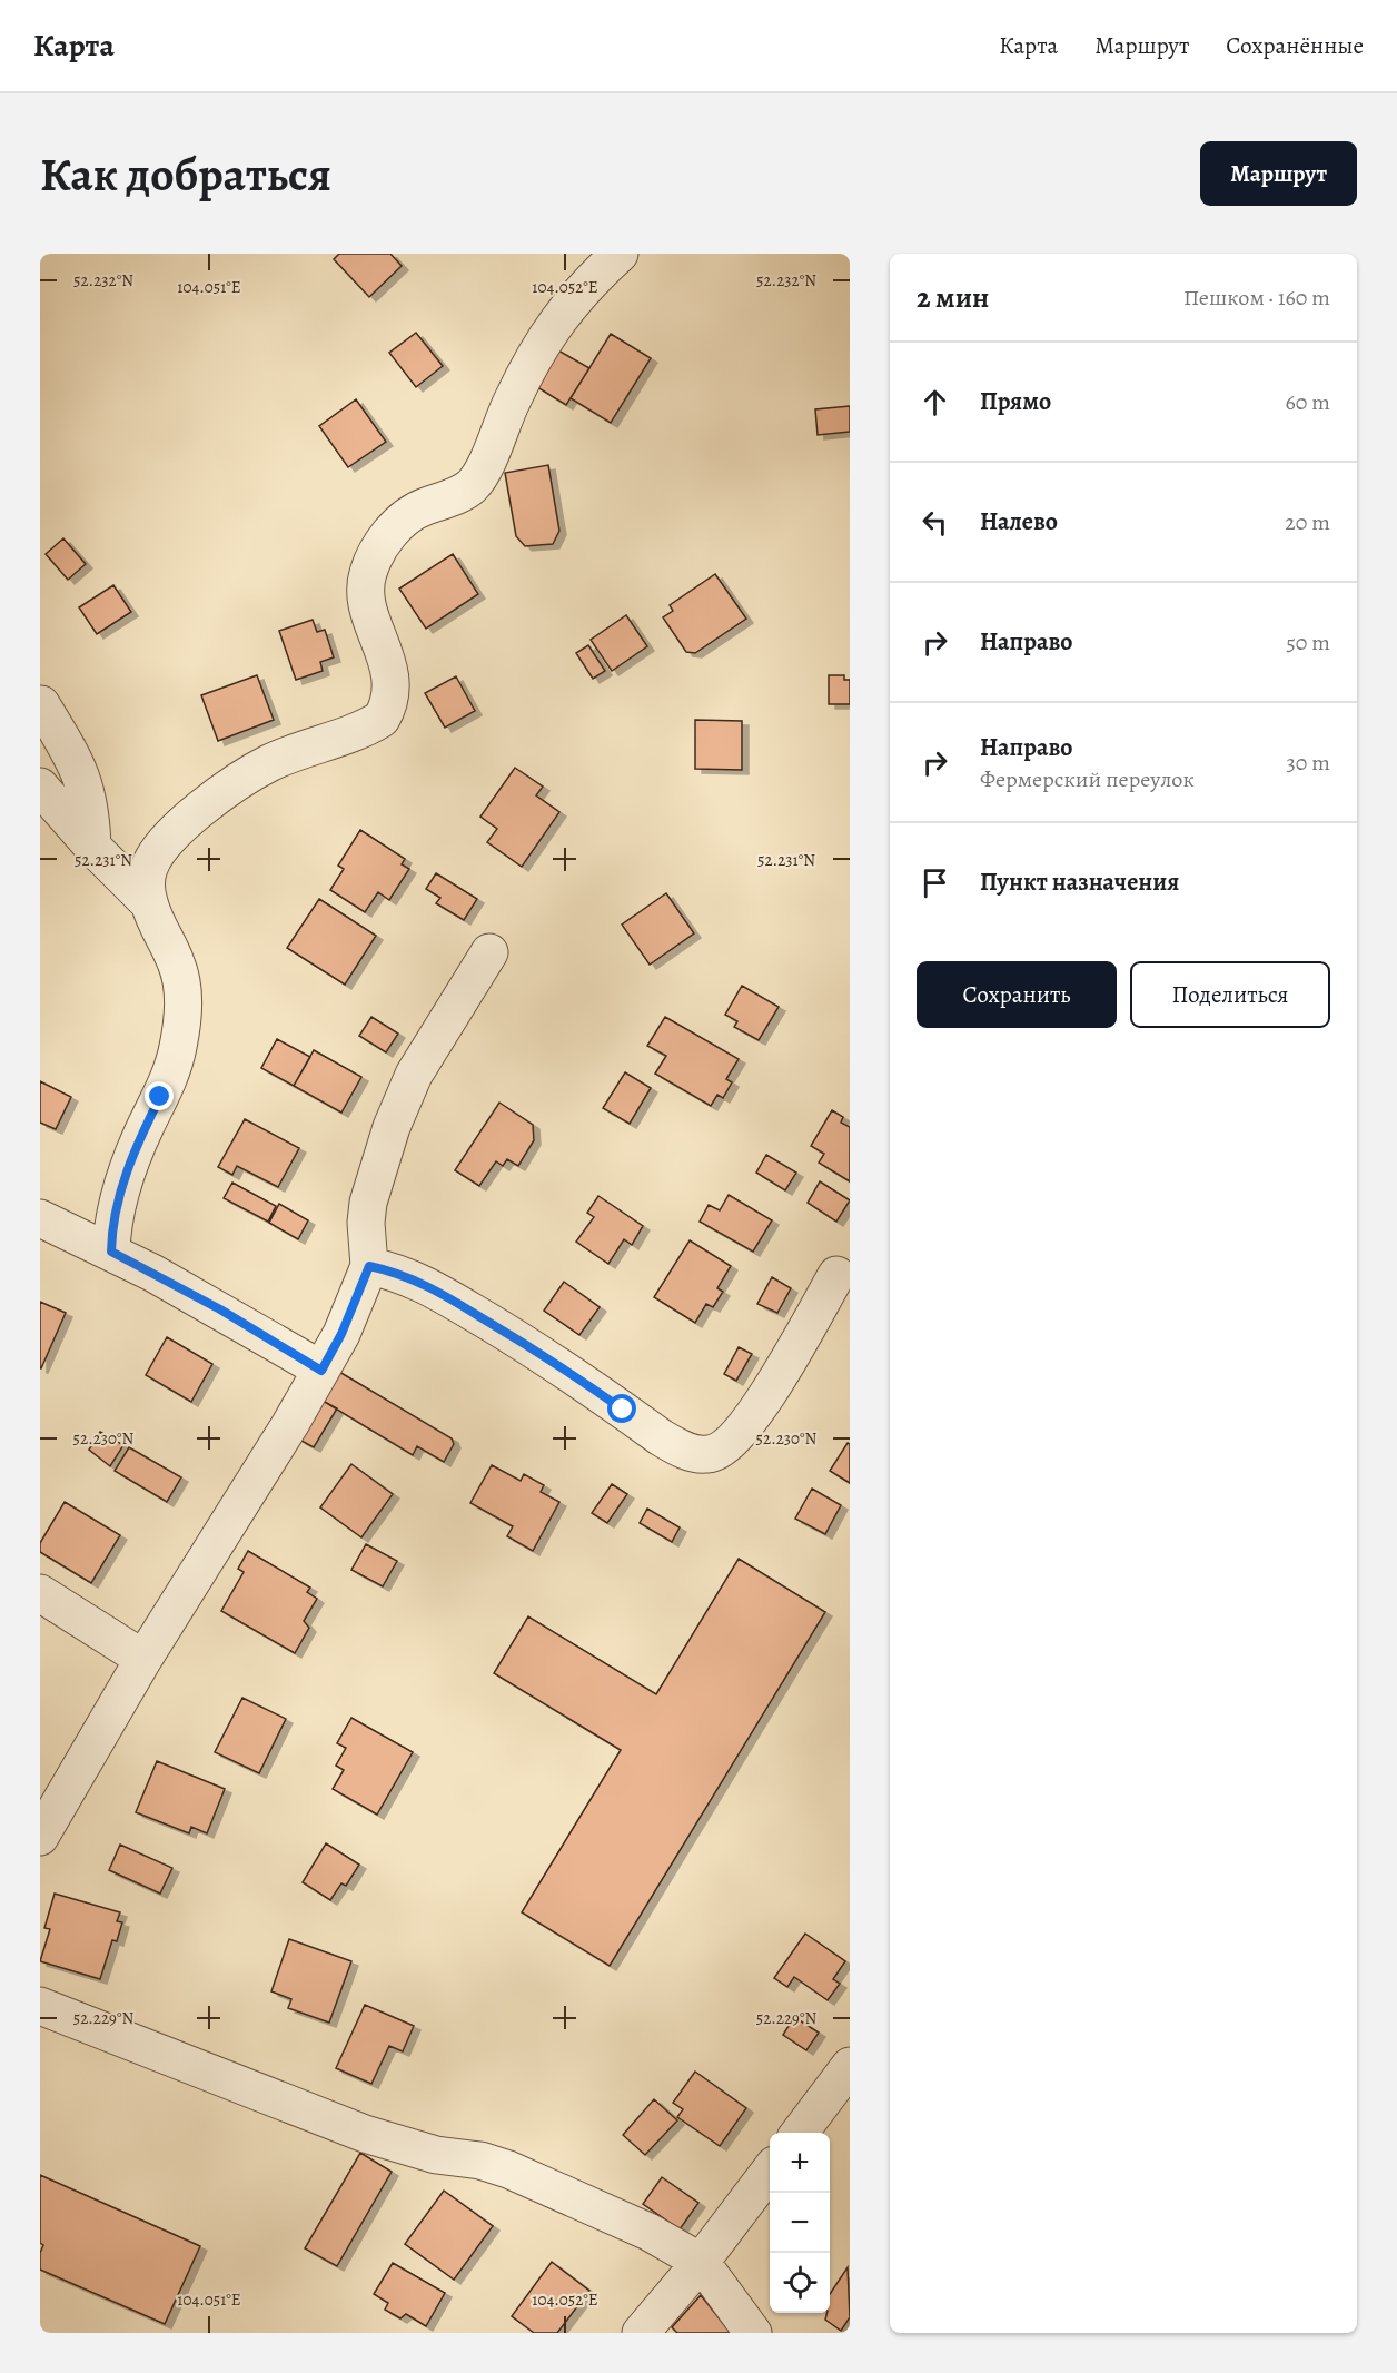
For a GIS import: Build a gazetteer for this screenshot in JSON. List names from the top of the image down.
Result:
{
  "page": {
    "header": "Карта",
    "nav": ["Карта", "Маршрут", "Сохранённые"],
    "buttons": [
      "Маршрут",
      ["Сохранить", "Поделиться"]
    ],
    "title": "Как добраться",
    "heading": ["2 мин", "Пешком · 160 m"],
    "list": [
      ["Прямо", "60 m"],
      ["Налево", "20 m"],
      ["Направо", "50 m"],
      ["Направо", "Фермерский переулок", "30 m"],
      "Пункт назначения"
    ],
    "map_buttons": ["+", "−"]
  },
  "coordinates": [
    "52.232°N",
    "104.051°E",
    "104.052°E",
    "52.231°N",
    "52.230°N",
    "52.229°N"
  ]
}
